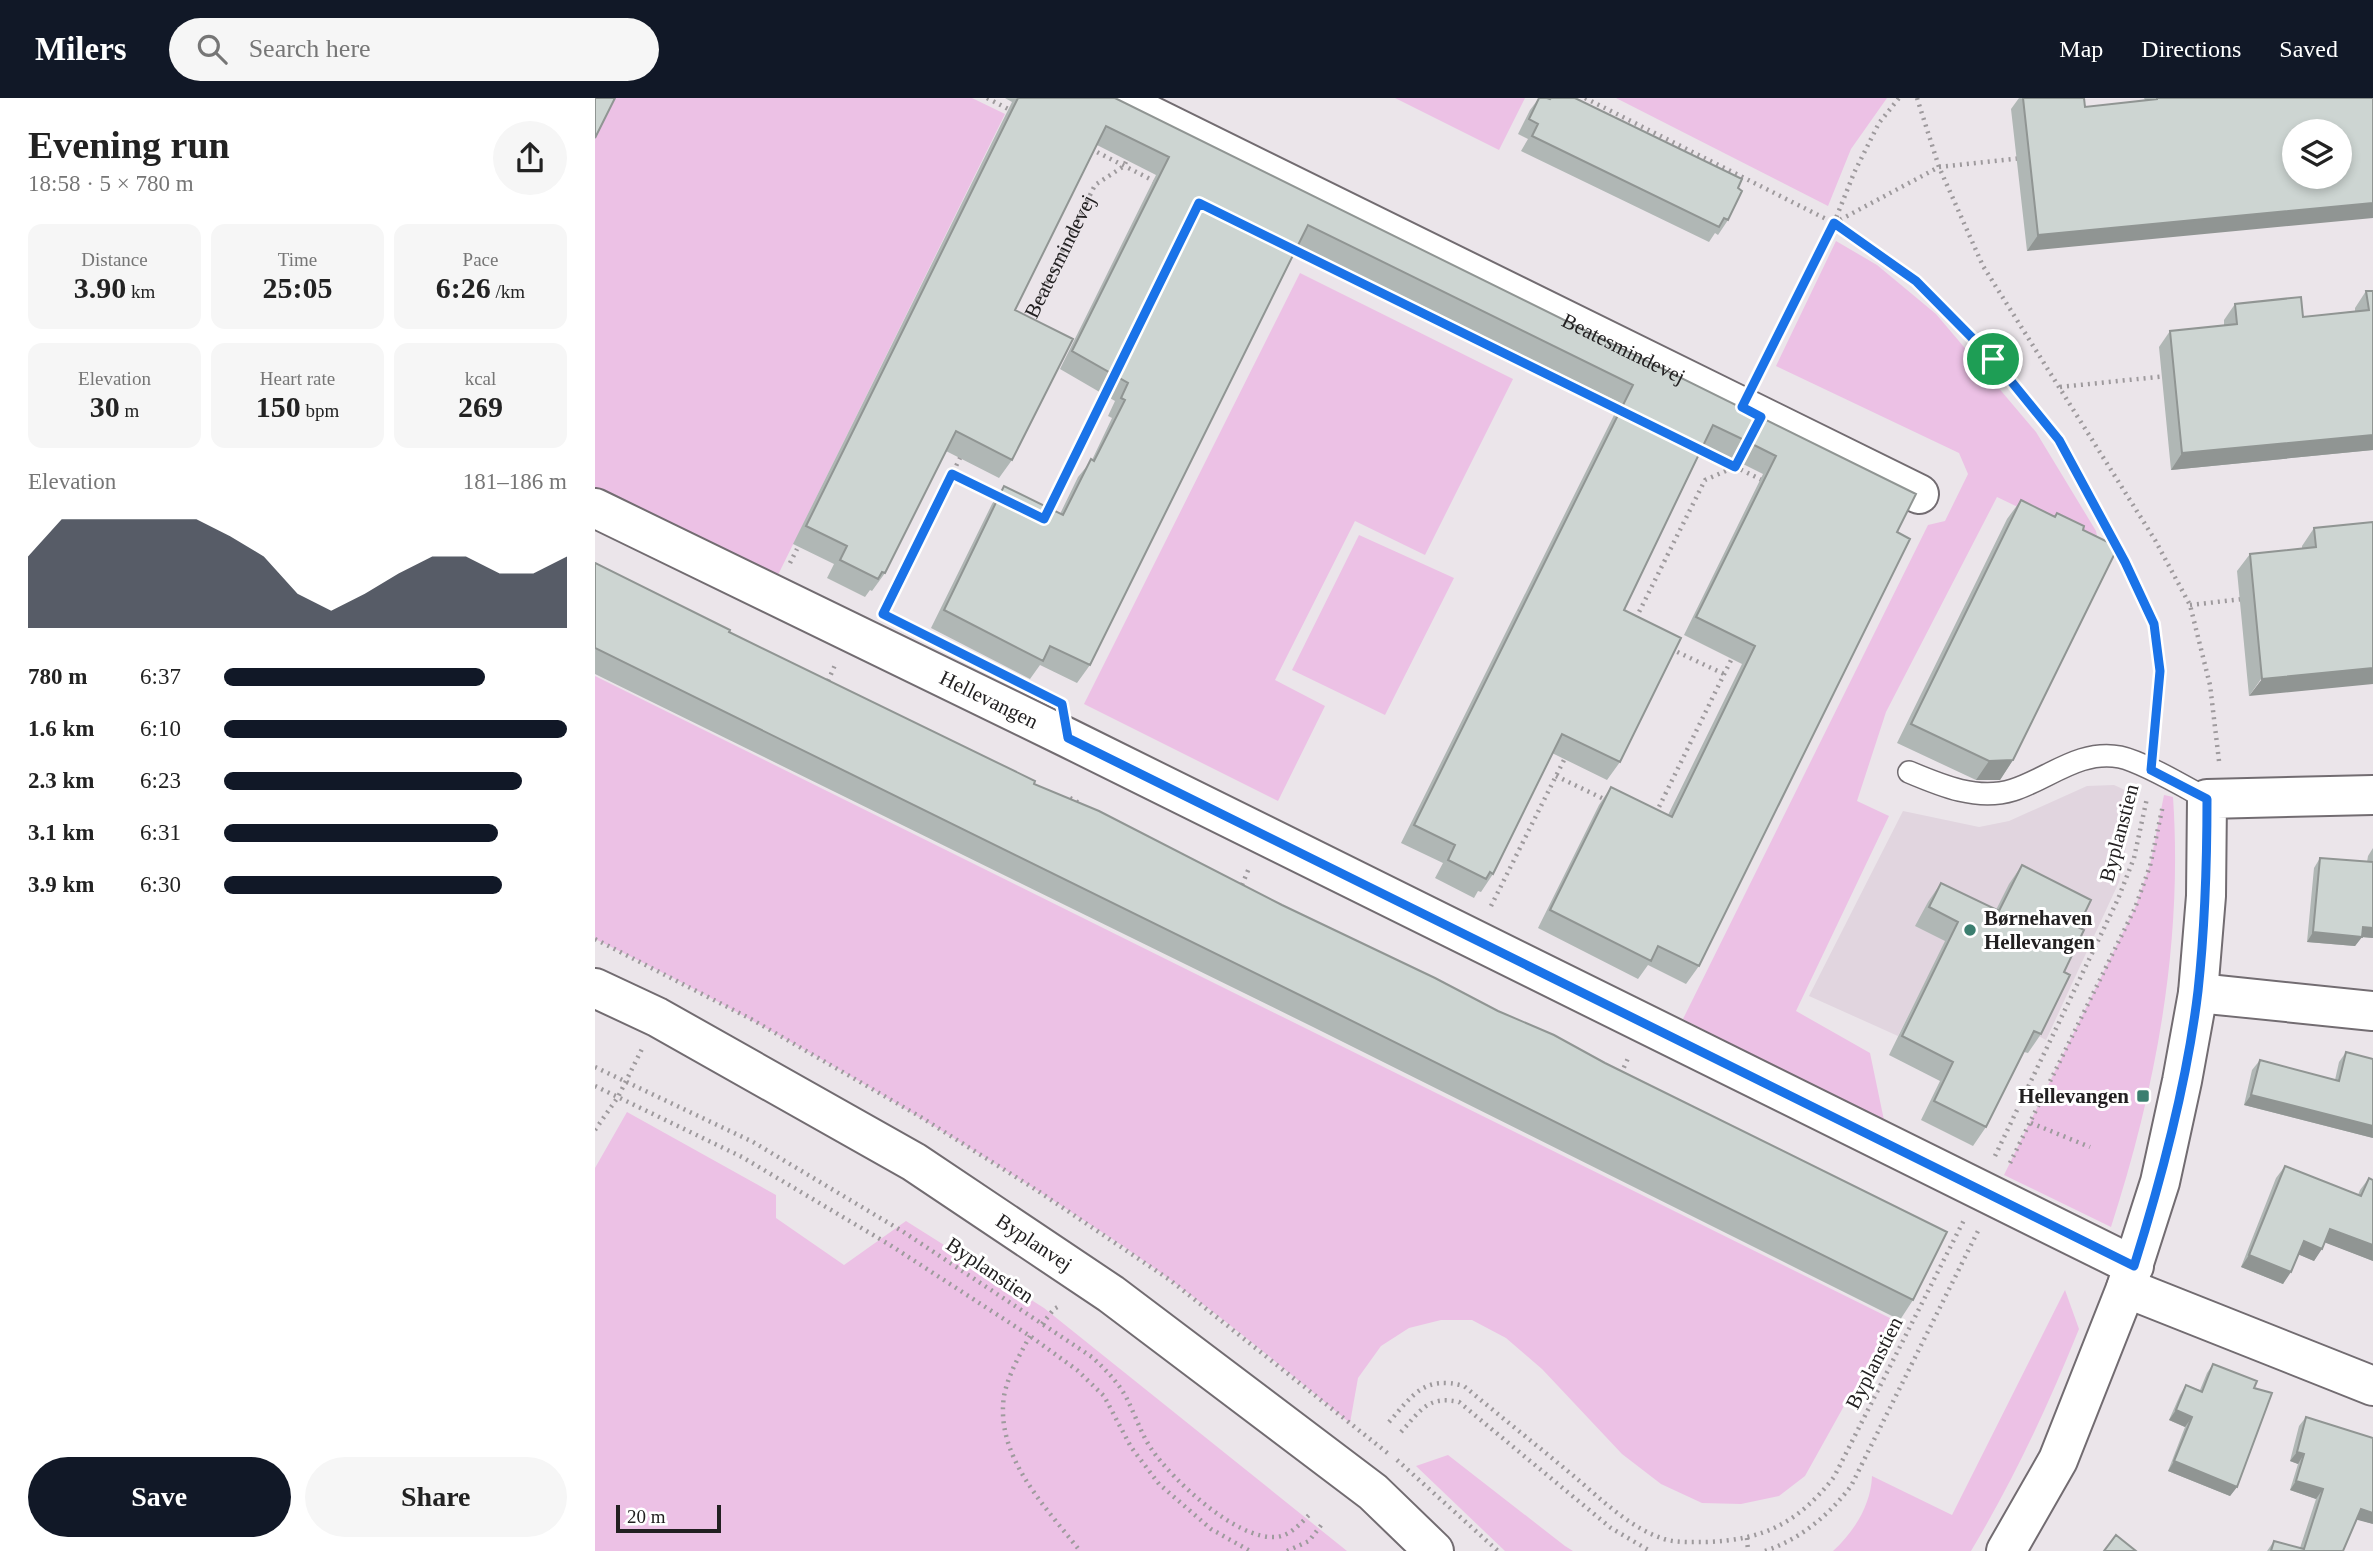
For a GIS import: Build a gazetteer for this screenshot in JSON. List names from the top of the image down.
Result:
{
  "streets": {
    "street": ["Beatesmindevej", "Hellevangen", "Byplanvej"],
    "path": ["Byplanstien"]
  },
  "crossings": [
    ["Hellevangen", "Byplanstien"]
  ],
  "places": {
    "other": ["Børnehaven Hellevangen"],
    "transit": ["Hellevangen"]
  },
  "scale_bar": "20 m",
  "page": {
    "header": "Milers",
    "search": "Search here",
    "nav": ["Map", "Directions", "Saved"],
    "heading": ["Evening run", "18:58 · 5 × 780 m"],
    "stats": [
      ["Distance", "3.90 km"],
      ["Time", "25:05"],
      ["Pace", "6:26 /km"],
      ["Elevation", "30 m"],
      ["Heart rate", "150 bpm"],
      ["kcal", "269"]
    ],
    "chart": ["Elevation", "181–186 m"],
    "list": [
      {
        "name": "780 m",
        "note": "6:37"
      },
      {
        "name": "1.6 km",
        "note": "6:10"
      },
      {
        "name": "2.3 km",
        "note": "6:23"
      },
      {
        "name": "3.1 km",
        "note": "6:31"
      },
      {
        "name": "3.9 km",
        "note": "6:30"
      }
    ],
    "buttons": ["Save", "Share"],
    "scale": "20 m"
  }
}
